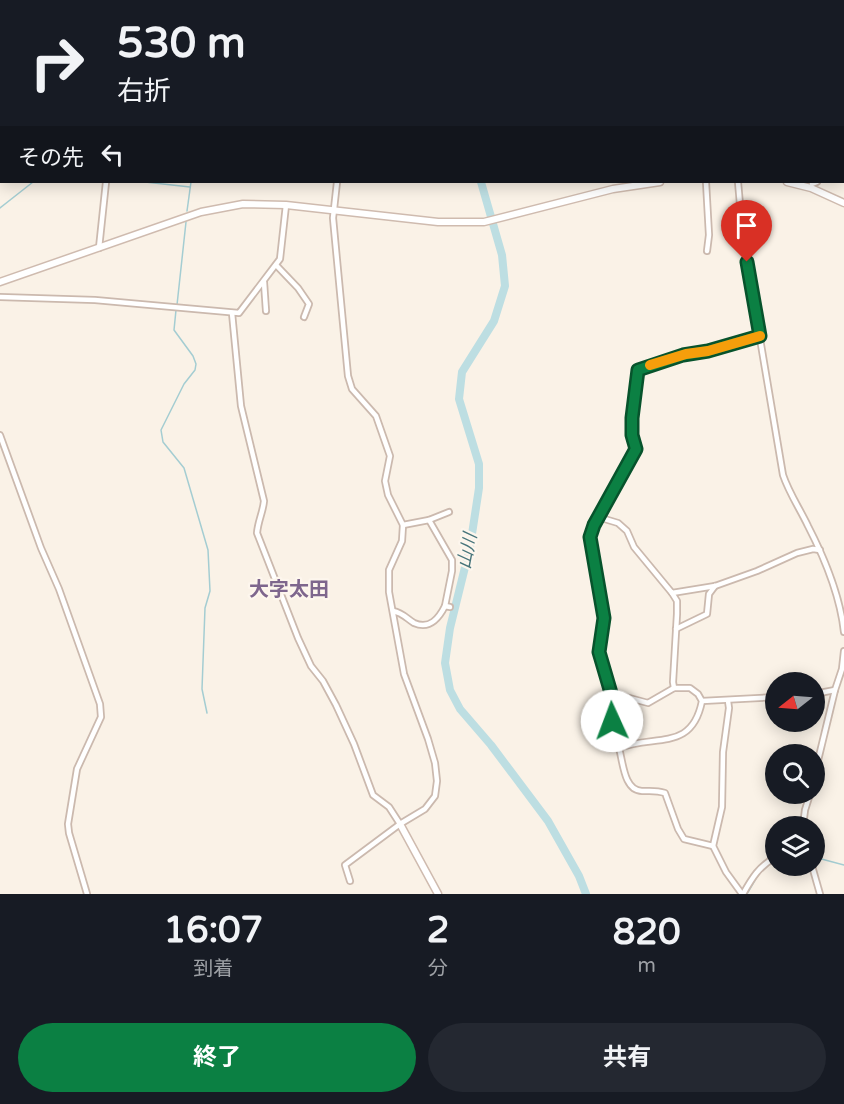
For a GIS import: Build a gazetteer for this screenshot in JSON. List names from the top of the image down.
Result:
{
  "districts": ["大字太田"],
  "water": ["山川"],
  "north": "left",
  "page": {
    "turn": ["530 m", "右折"],
    "then": "その先",
    "eta": [
      "16:07",
      "到着",
      "2",
      "分",
      "820",
      "m"
    ],
    "buttons": ["終了", "共有"]
  }
}
